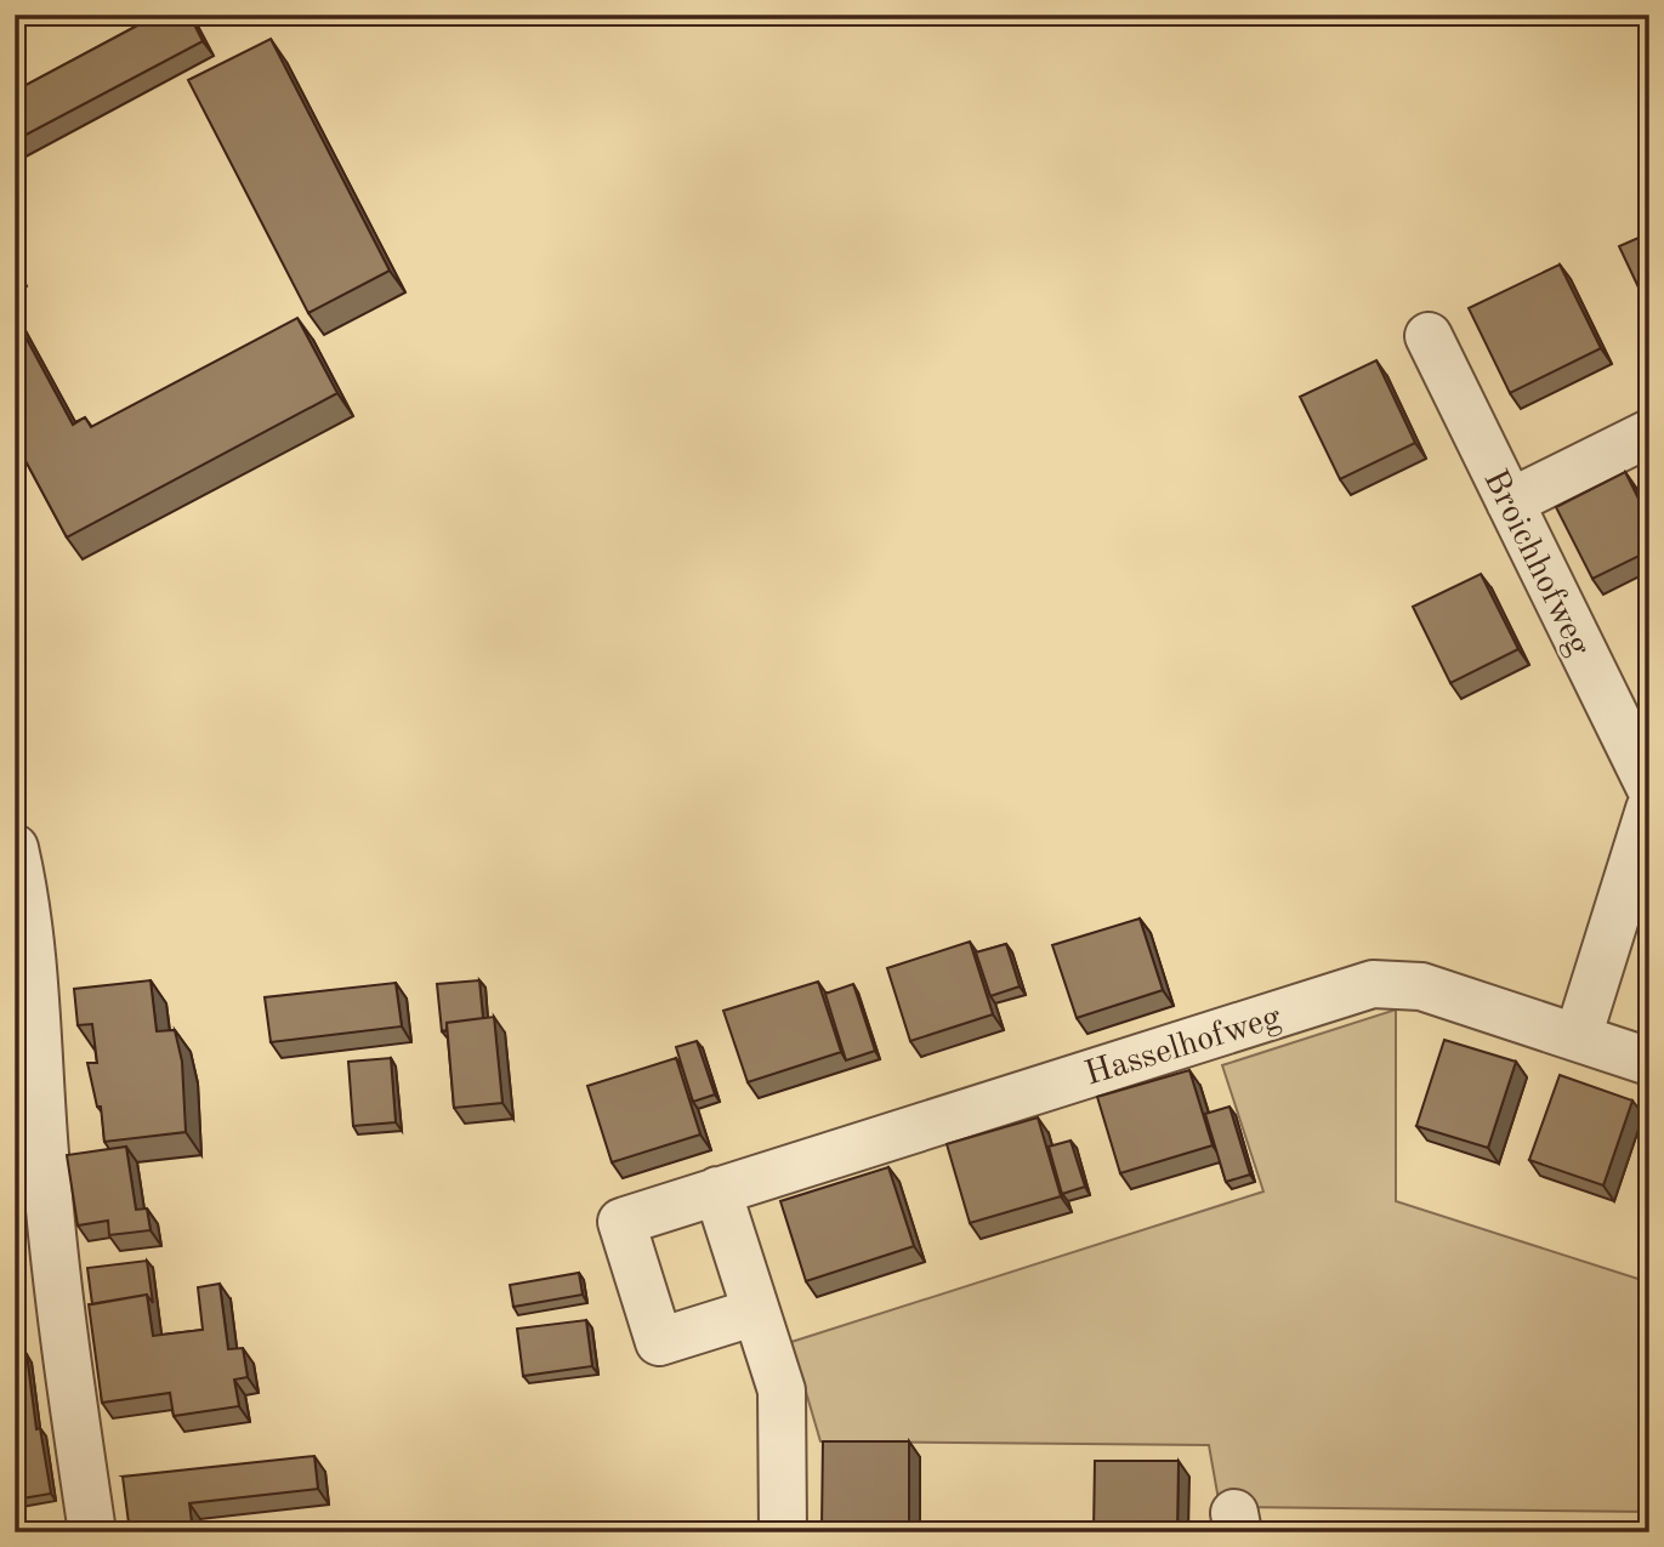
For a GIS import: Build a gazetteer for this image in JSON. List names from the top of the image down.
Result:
{
  "streets": {
    "street": ["Broichhofweg", "Hasselhofweg"]
  }
}
